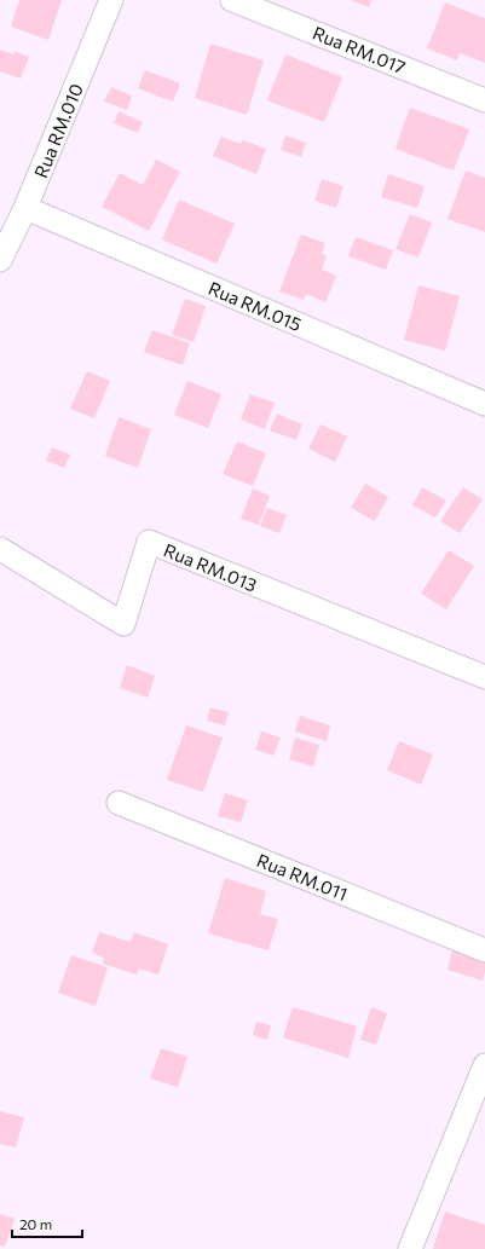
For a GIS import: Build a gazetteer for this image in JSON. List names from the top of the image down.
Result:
{
  "streets": {
    "street": [
      "Rua RM.017",
      "Rua RM.010",
      "Rua RM.015",
      "Rua RM.013",
      "Rua RM.011"
    ]
  },
  "crossings": [
    ["Rua RM.010", "Rua RM.015"]
  ],
  "scale_bar": "20 m"
}
